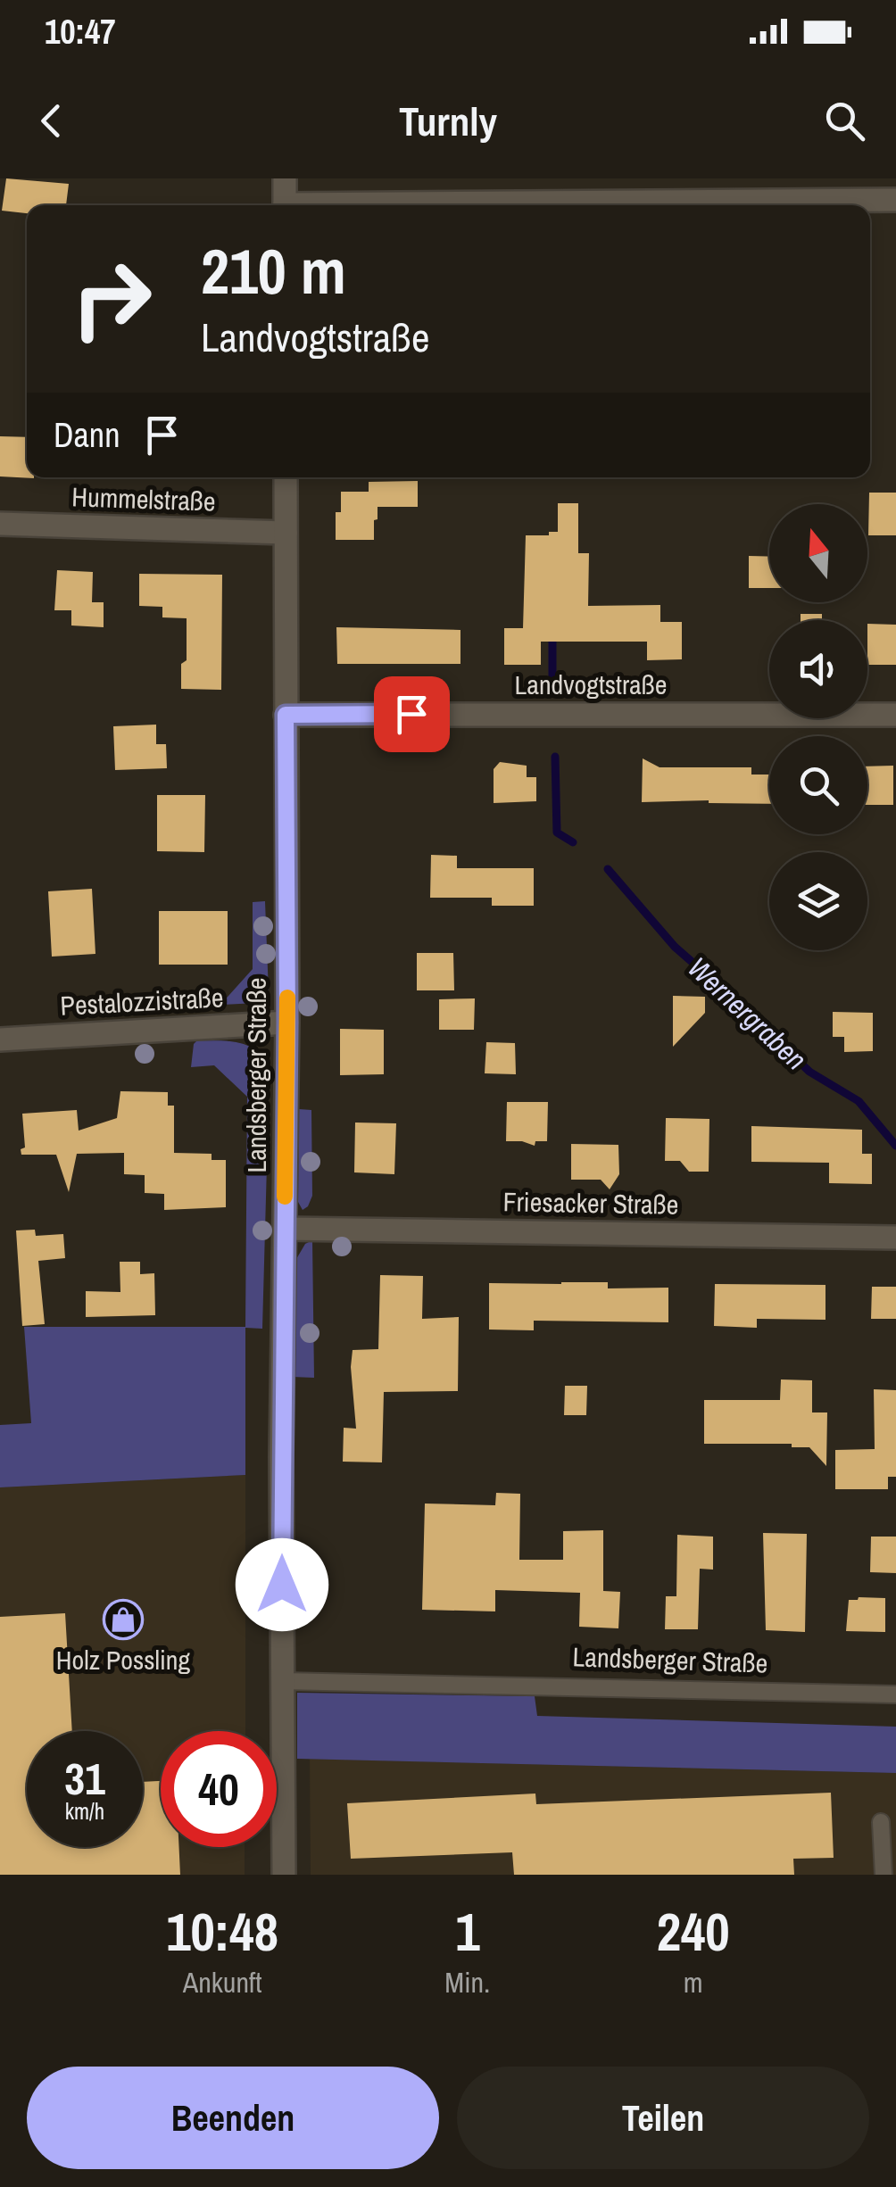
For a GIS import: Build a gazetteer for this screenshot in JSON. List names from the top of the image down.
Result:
{
  "streets": {
    "street": [
      "Hummelstraße",
      "Landvogtstraße",
      "Pestalozzistraße",
      "Landsberger Straße",
      "Friesacker Straße"
    ]
  },
  "crossings": [
    ["Hummelstraße", "Landsberger Straße"],
    ["Landvogtstraße", "Landsberger Straße"],
    ["Pestalozzistraße", "Landsberger Straße"],
    ["Landsberger Straße", "Friesacker Straße"]
  ],
  "water": ["Wernergraben"],
  "places": {
    "shop": ["Holz Possling"]
  },
  "north": "top",
  "page": {
    "status": "10:47",
    "header": "Turnly",
    "turn": ["210 m", "Landvogtstraße"],
    "then": "Dann",
    "speed": "31 km/h",
    "limit": "40",
    "eta": [
      "10:48",
      "Ankunft",
      "1",
      "Min.",
      "240",
      "m"
    ],
    "buttons": ["Beenden", "Teilen"]
  }
}
